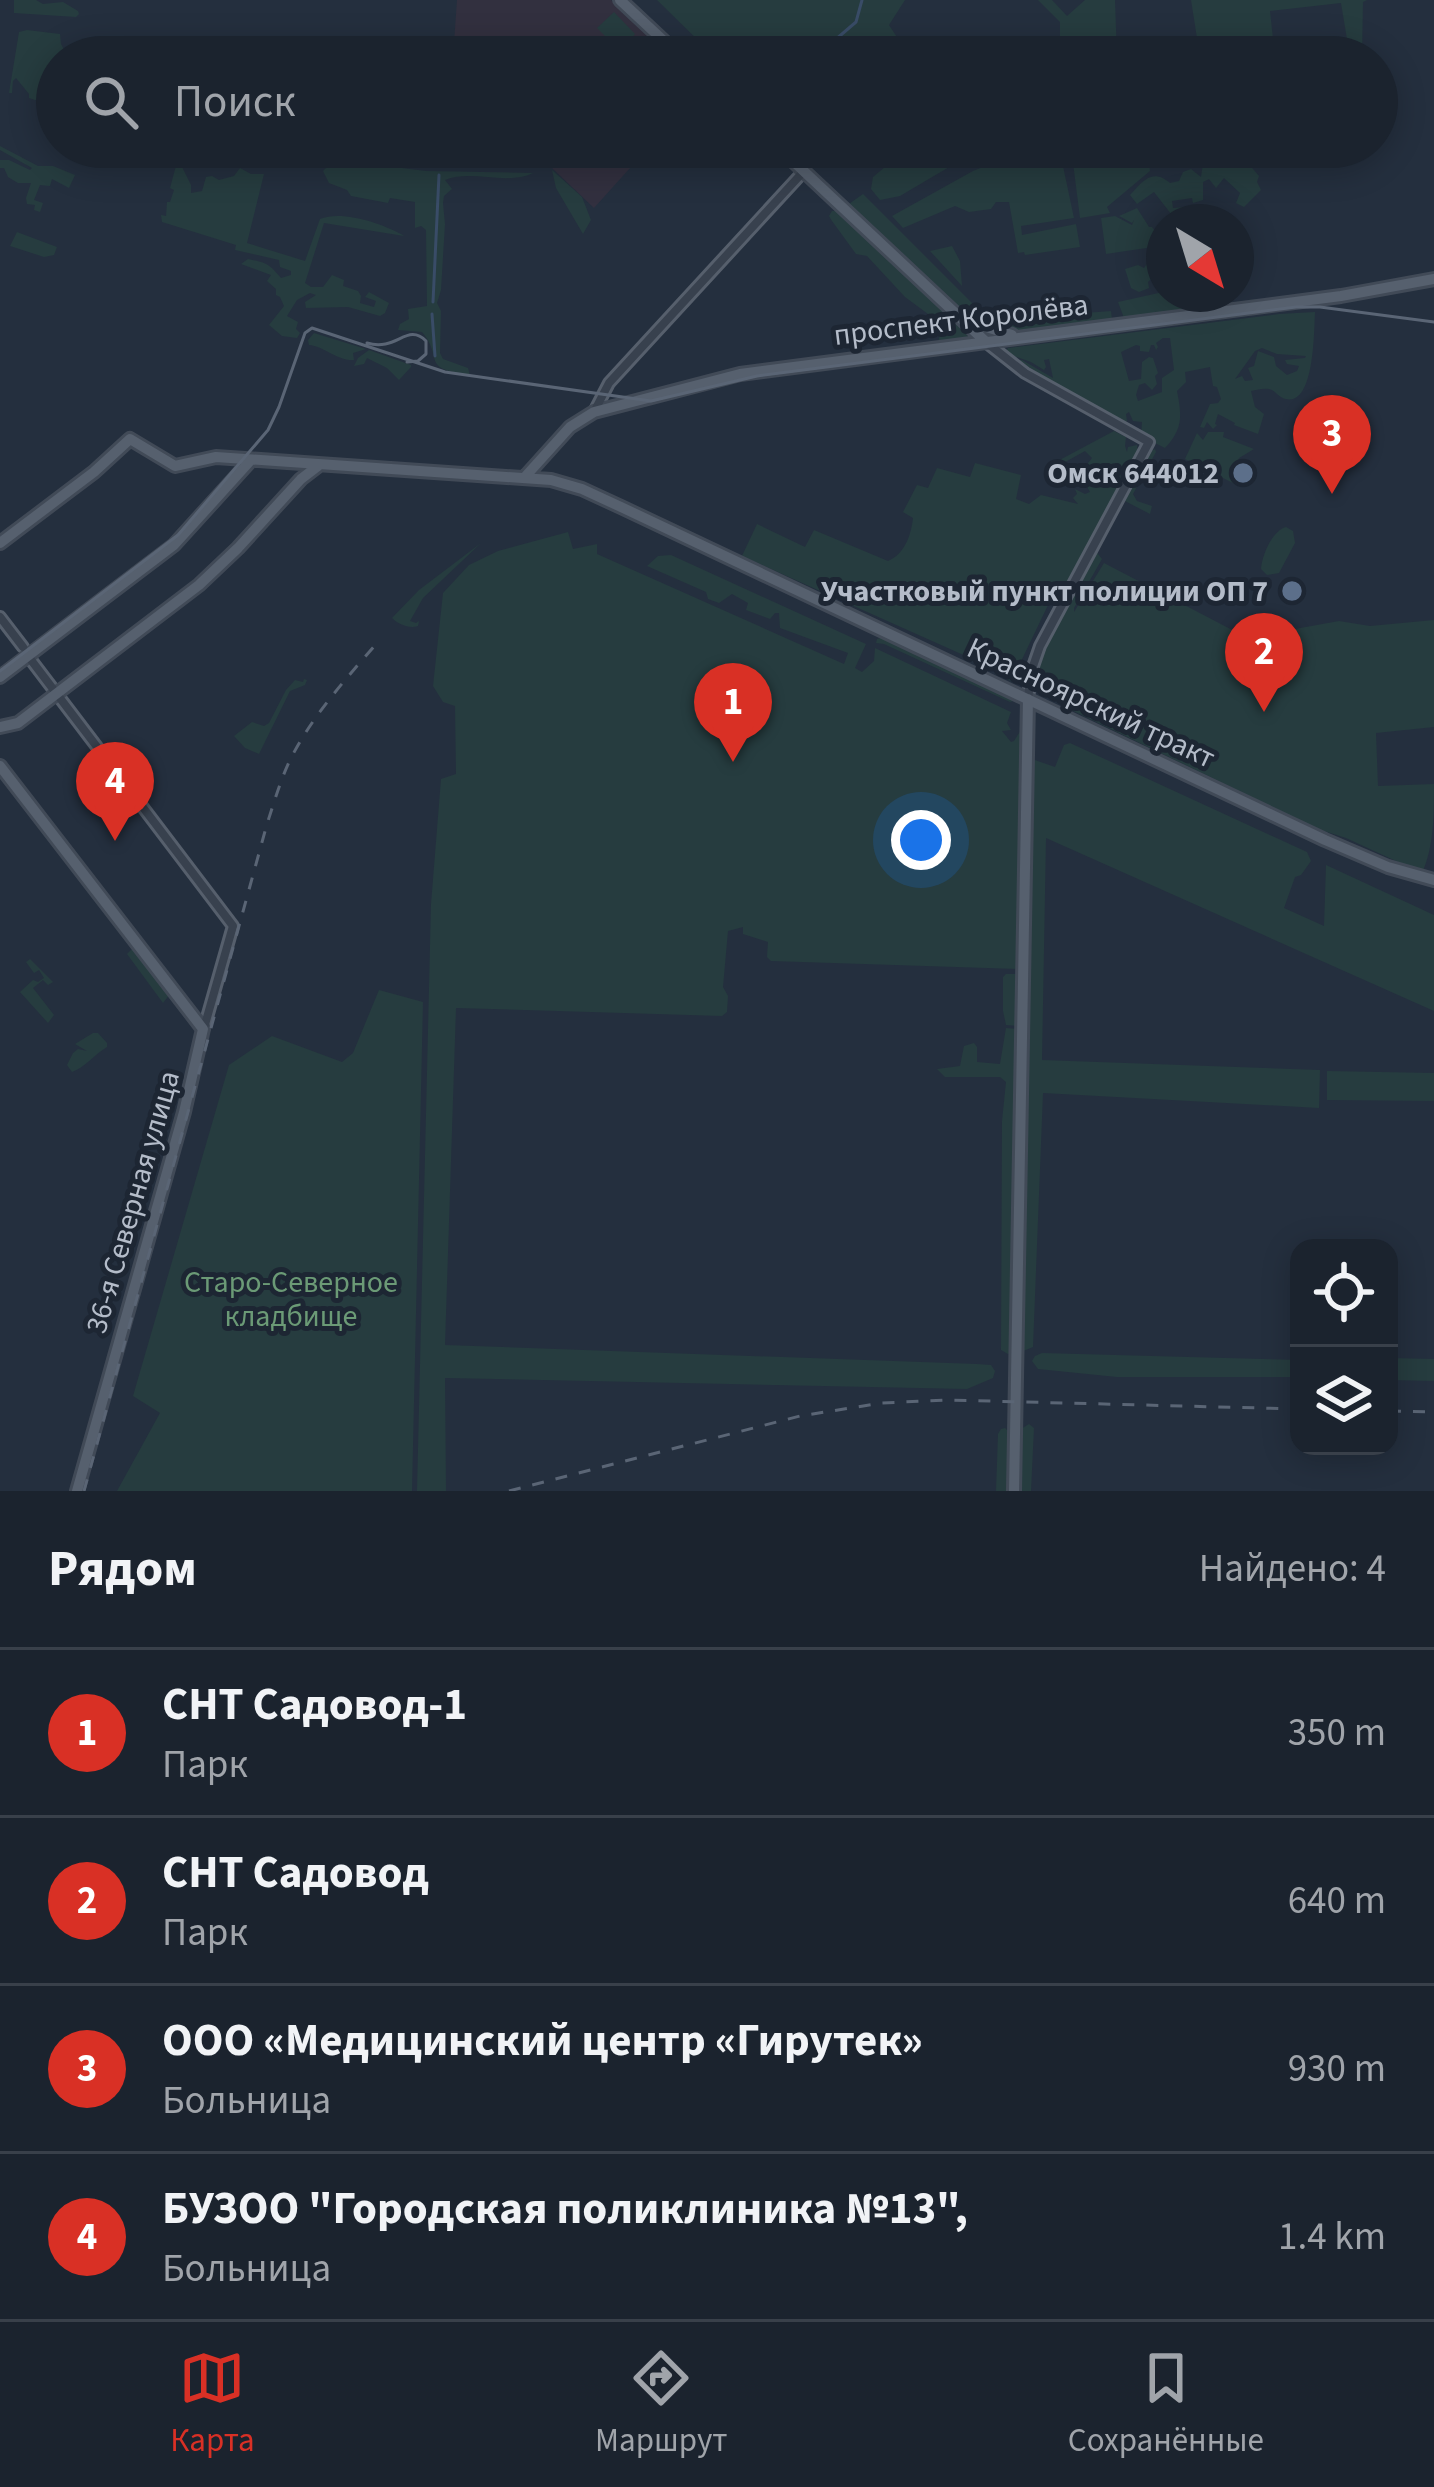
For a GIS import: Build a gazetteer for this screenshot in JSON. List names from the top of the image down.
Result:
{
  "streets": {
    "main road": ["проспект Королёва", "Красноярский тракт", "36-я Северная улица"]
  },
  "crossings": [
    ["проспект Королёва", "Красноярский тракт"]
  ],
  "parks": ["Старо-Северное кладбище"],
  "places": ["Омск 644012", "Участковый пункт полиции ОП 7"],
  "north": "bottom right",
  "page": {
    "search": "Поиск",
    "pins": [
      "3",
      "2",
      "1",
      "4"
    ],
    "heading": ["Рядом", "Найдено: 4"],
    "list": [
      {
        "mark": "1",
        "name": "СНТ Садовод-1",
        "note": "Парк",
        "value": "350 m"
      },
      {
        "mark": "2",
        "name": "СНТ Садовод",
        "note": "Парк",
        "value": "640 m"
      },
      {
        "mark": "3",
        "name": "ООО «Медицинский центр «Гирутек»",
        "note": "Больница",
        "value": "930 m"
      },
      {
        "mark": "4",
        "name": "БУЗОО \"Городская поликлиника №13\",",
        "note": "Больница",
        "value": "1.4 km"
      }
    ],
    "nav": ["Карта", "Маршрут", "Сохранённые"]
  }
}
